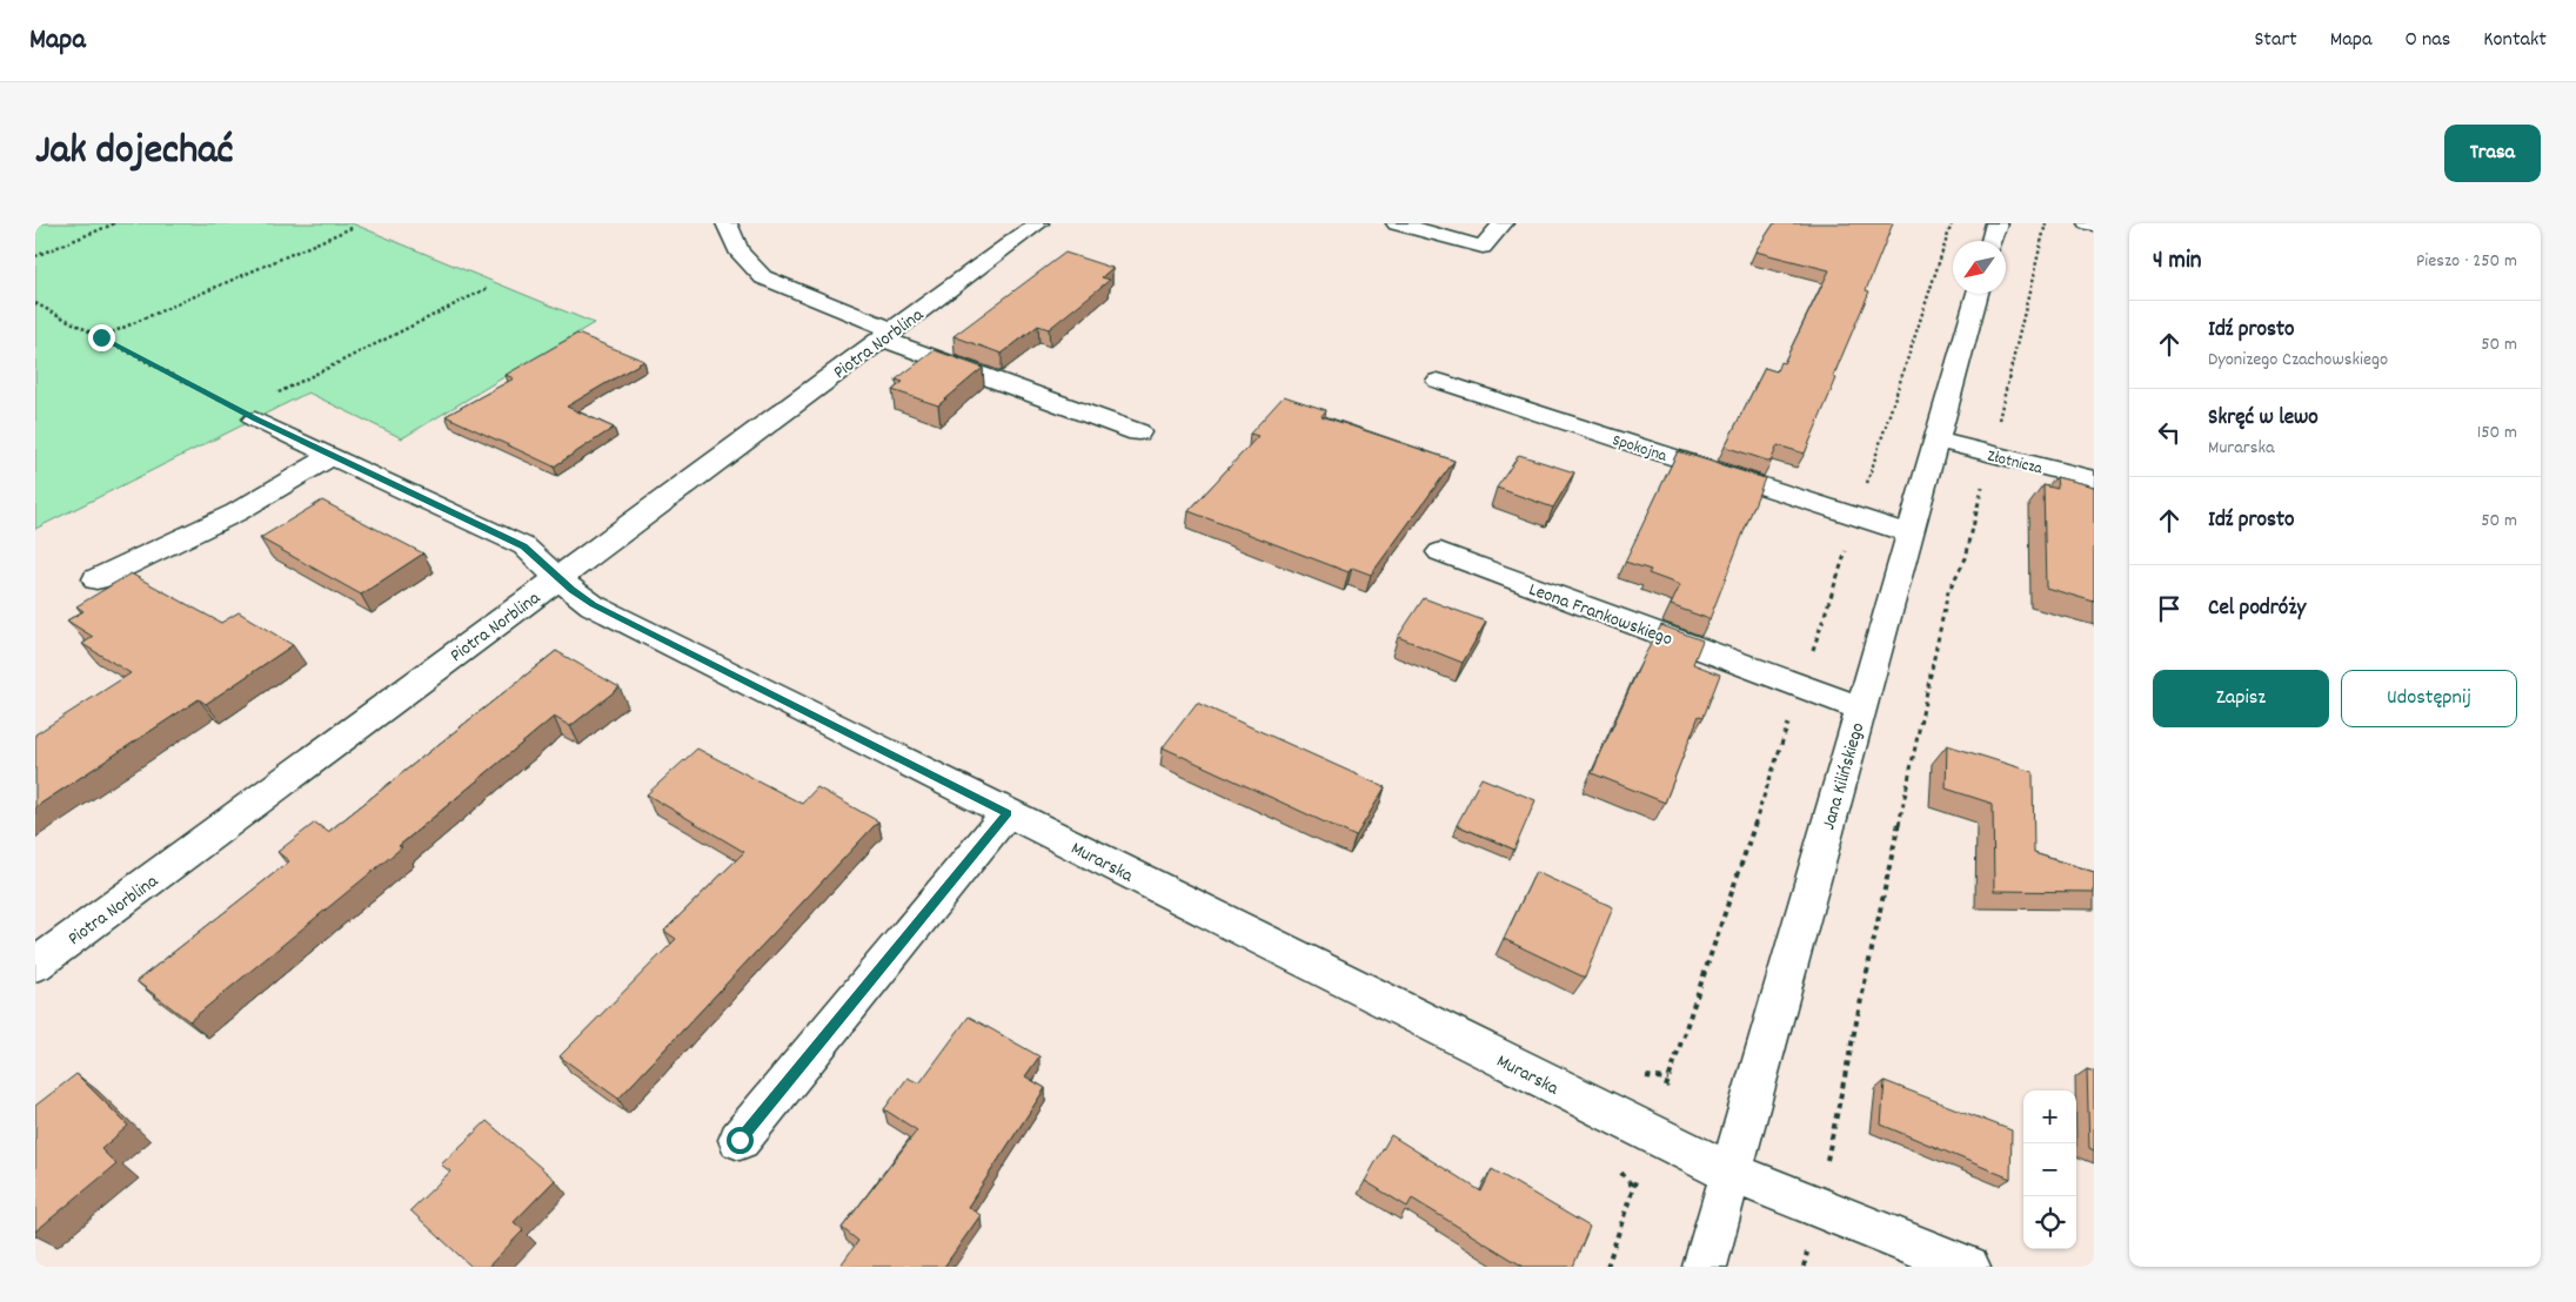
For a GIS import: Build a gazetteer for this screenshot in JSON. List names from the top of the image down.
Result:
{
  "streets": {
    "street": [
      "Piotra Norblina",
      "Spokojna",
      "Złotnicza",
      "Leona Frankowskiego",
      "Jana Kilińskiego",
      "Murarska"
    ]
  },
  "crossings": [
    ["Piotra Norblina", "Murarska"],
    ["Spokojna", "Jana Kilińskiego"],
    ["Złotnicza", "Jana Kilińskiego"],
    ["Leona Frankowskiego", "Jana Kilińskiego"],
    ["Jana Kilińskiego", "Murarska"]
  ],
  "north": "bottom left",
  "page": {
    "header": "Mapa",
    "nav": [
      "Start",
      "Mapa",
      "O nas",
      "Kontakt"
    ],
    "title": "Jak dojechać",
    "buttons": [
      "Trasa",
      ["Zapisz", "Udostępnij"]
    ],
    "heading": ["4 min", "Pieszo · 250 m"],
    "list": [
      ["Idź prosto", "Dyonizego Czachowskiego", "50 m"],
      ["Skręć w lewo", "Murarska", "150 m"],
      ["Idź prosto", "50 m"],
      "Cel podróży"
    ],
    "map_buttons": ["+", "−"]
  }
}
